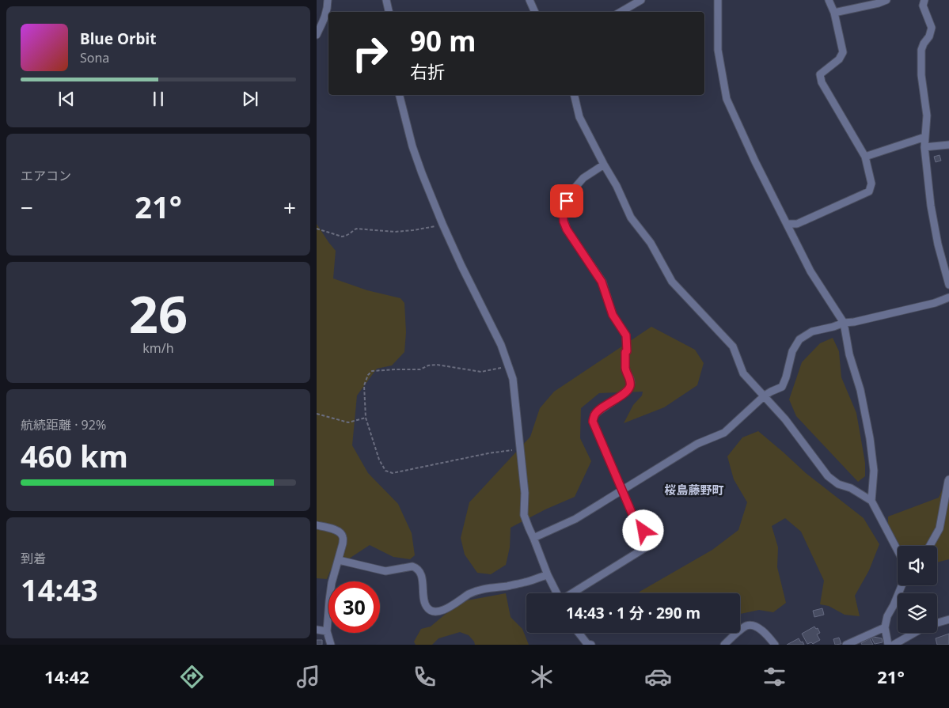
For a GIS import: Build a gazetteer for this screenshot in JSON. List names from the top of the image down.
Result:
{
  "districts": ["桜島藤野町"],
  "page": {
    "turn": ["90 m", "右折"],
    "song": ["Blue Orbit", "Sona"],
    "tile": [
      "エアコン",
      ["26", "km/h"],
      ["航続距離 · 92%", "460 km"],
      ["到着", "14:43"]
    ],
    "heat": ["−", "21°", "+"],
    "limit": "30",
    "trip": "14:43 · 1 分 · 290 m",
    "tabs": ["14:42", "21°"]
  }
}
